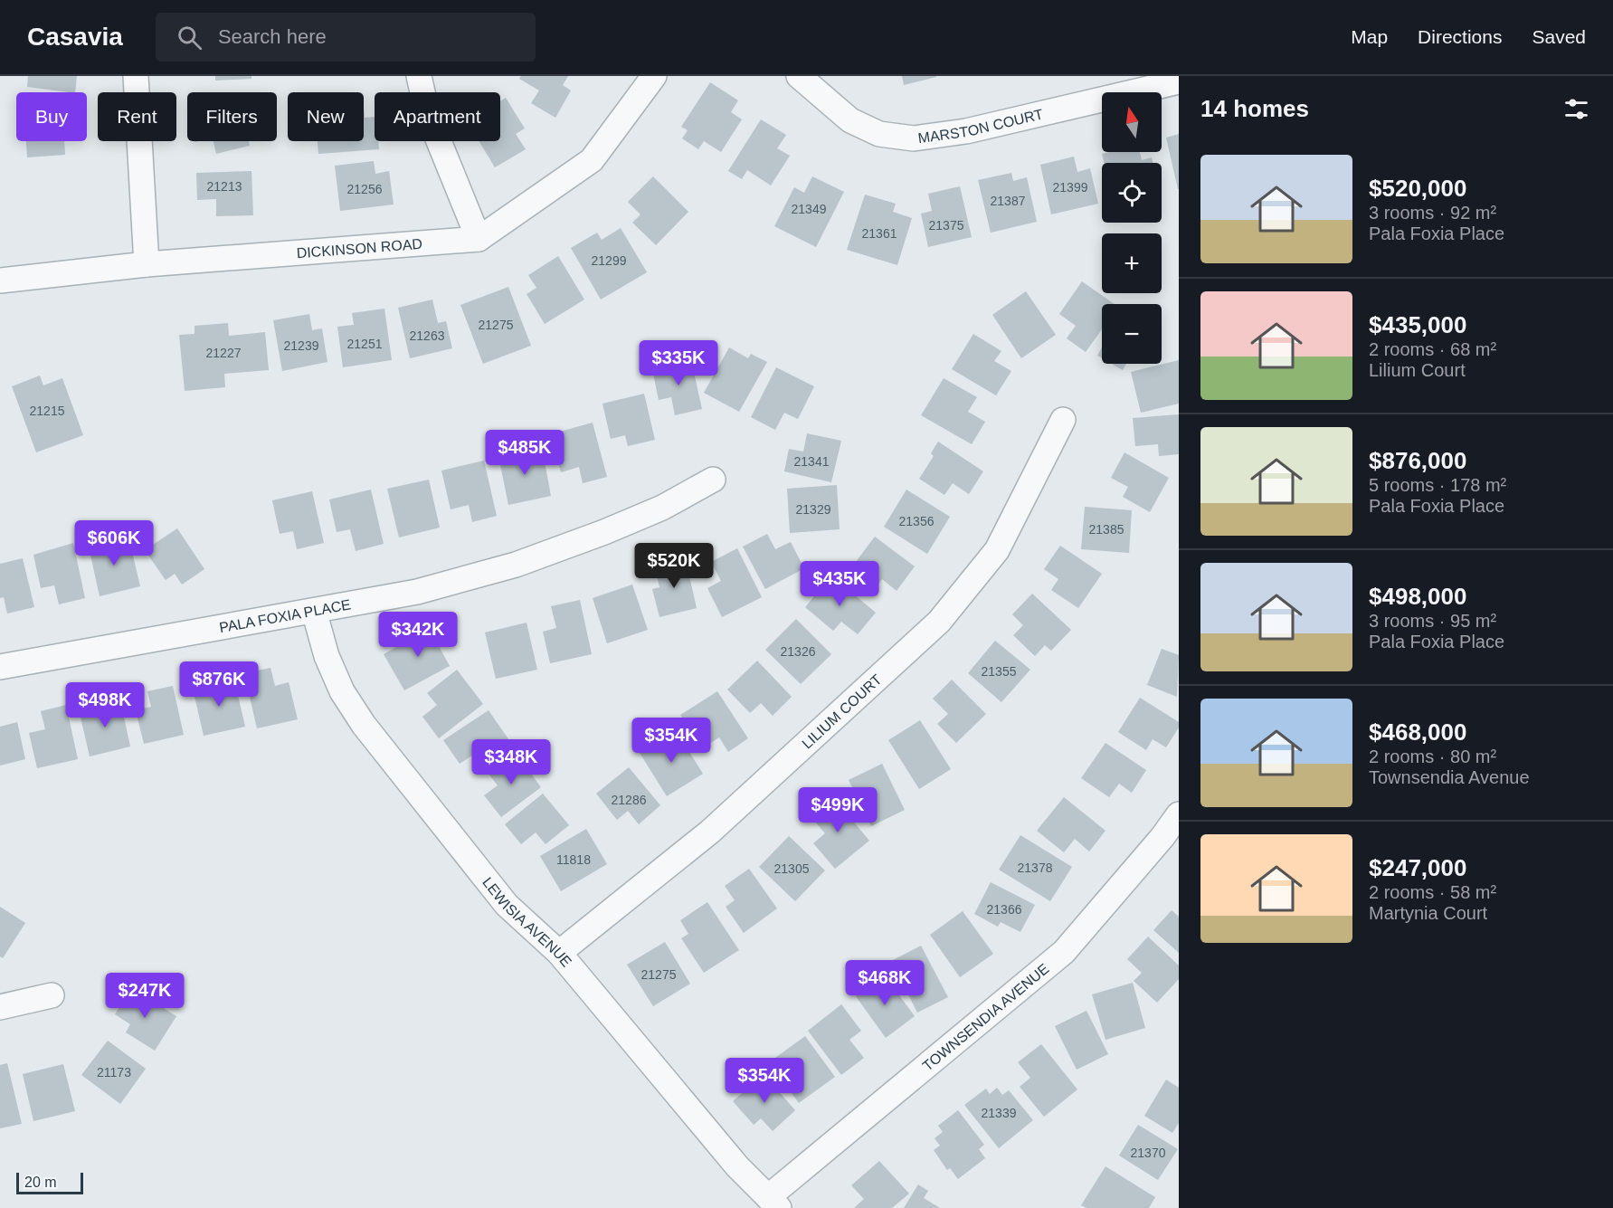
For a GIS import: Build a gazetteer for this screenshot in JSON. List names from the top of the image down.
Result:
{
  "streets": {
    "street": [
      "MARSTON COURT",
      "DICKINSON ROAD",
      "PALA FOXIA PLACE",
      "LILIUM COURT",
      "LEWISIA AVENUE",
      "TOWNSENDIA AVENUE"
    ]
  },
  "crossings": [
    ["PALA FOXIA PLACE", "LEWISIA AVENUE"],
    ["LILIUM COURT", "LEWISIA AVENUE"],
    ["LEWISIA AVENUE", "TOWNSENDIA AVENUE"]
  ],
  "house_numbers": [
    "21213",
    "21399",
    "21256",
    "21387",
    "21349",
    "21375",
    "21361",
    "21299",
    "21275",
    "21263",
    "21251",
    "21239",
    "21227",
    "21215",
    "21341",
    "21329",
    "21356",
    "21385",
    "21326",
    "21355",
    "21286",
    "11818",
    "21378",
    "21305",
    "21366",
    "21275",
    "21173",
    "21339",
    "21370"
  ],
  "scale_bar": "20 m",
  "north": "top",
  "page": {
    "header": "Casavia",
    "search": "Search here",
    "nav": ["Map", "Directions", "Saved"],
    "heading": "14 homes",
    "map_buttons": ["+", "−"],
    "chip": [
      "Buy",
      "Rent",
      "Filters",
      "New",
      "Apartment"
    ],
    "list": [
      {
        "name": "$520,000",
        "note": "3 rooms · 92 m² · Pala Foxia Place"
      },
      {
        "name": "$435,000",
        "note": "2 rooms · 68 m² · Lilium Court"
      },
      {
        "name": "$876,000",
        "note": "5 rooms · 178 m² · Pala Foxia Place"
      },
      {
        "name": "$498,000",
        "note": "3 rooms · 95 m² · Pala Foxia Place"
      },
      {
        "name": "$468,000",
        "note": "2 rooms · 80 m² · Townsendia Avenue"
      },
      {
        "name": "$247,000",
        "note": "2 rooms · 58 m² · Martynia Court"
      }
    ],
    "price": [
      "$335K",
      "$485K",
      "$606K",
      "$520K",
      "$435K",
      "$342K",
      "$876K",
      "$498K",
      "$354K",
      "$348K",
      "$499K",
      "$468K",
      "$247K",
      "$354K"
    ],
    "scale": "20 m"
  }
}
